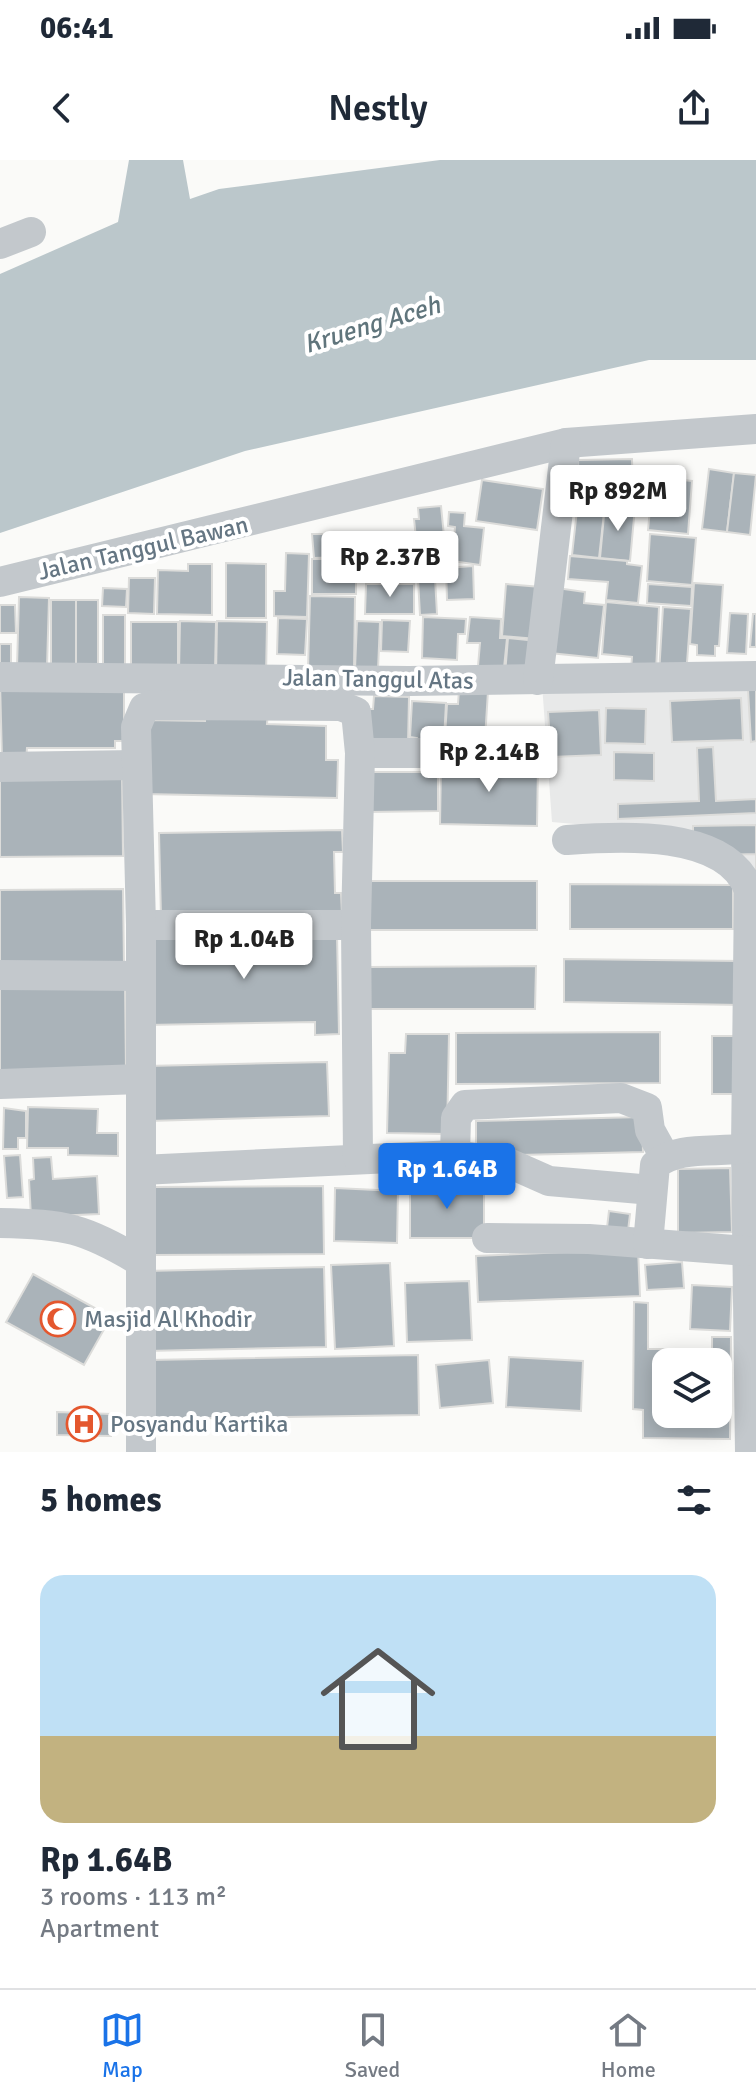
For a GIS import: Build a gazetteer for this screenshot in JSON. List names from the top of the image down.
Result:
{
  "streets": {
    "street": ["Jalan Tanggul Bawan", "Jalan Tanggul Atas"]
  },
  "water": ["Krueng Aceh"],
  "places": {
    "mosque": ["Masjid Al Khodir"],
    "hospital": ["Posyandu Kartika"]
  },
  "page": {
    "status": "06:41",
    "header": "Nestly",
    "price": [
      "Rp 892M",
      "Rp 2.37B",
      "Rp 2.14B",
      "Rp 1.04B",
      "Rp 1.64B"
    ],
    "heading": "5 homes",
    "list": [
      {
        "name": "Rp 1.64B",
        "note": "3 rooms · 113 m² · Apartment"
      }
    ],
    "tabs": ["Map", "Saved", "Home"]
  }
}
